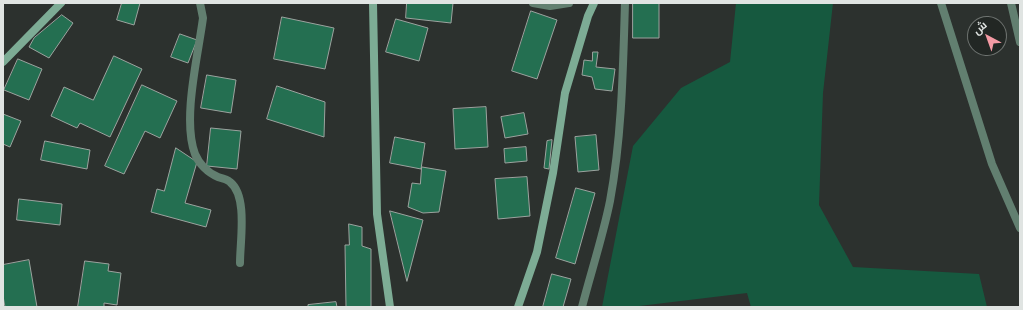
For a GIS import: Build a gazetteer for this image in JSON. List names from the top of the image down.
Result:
{
  "north": "top left"
}
